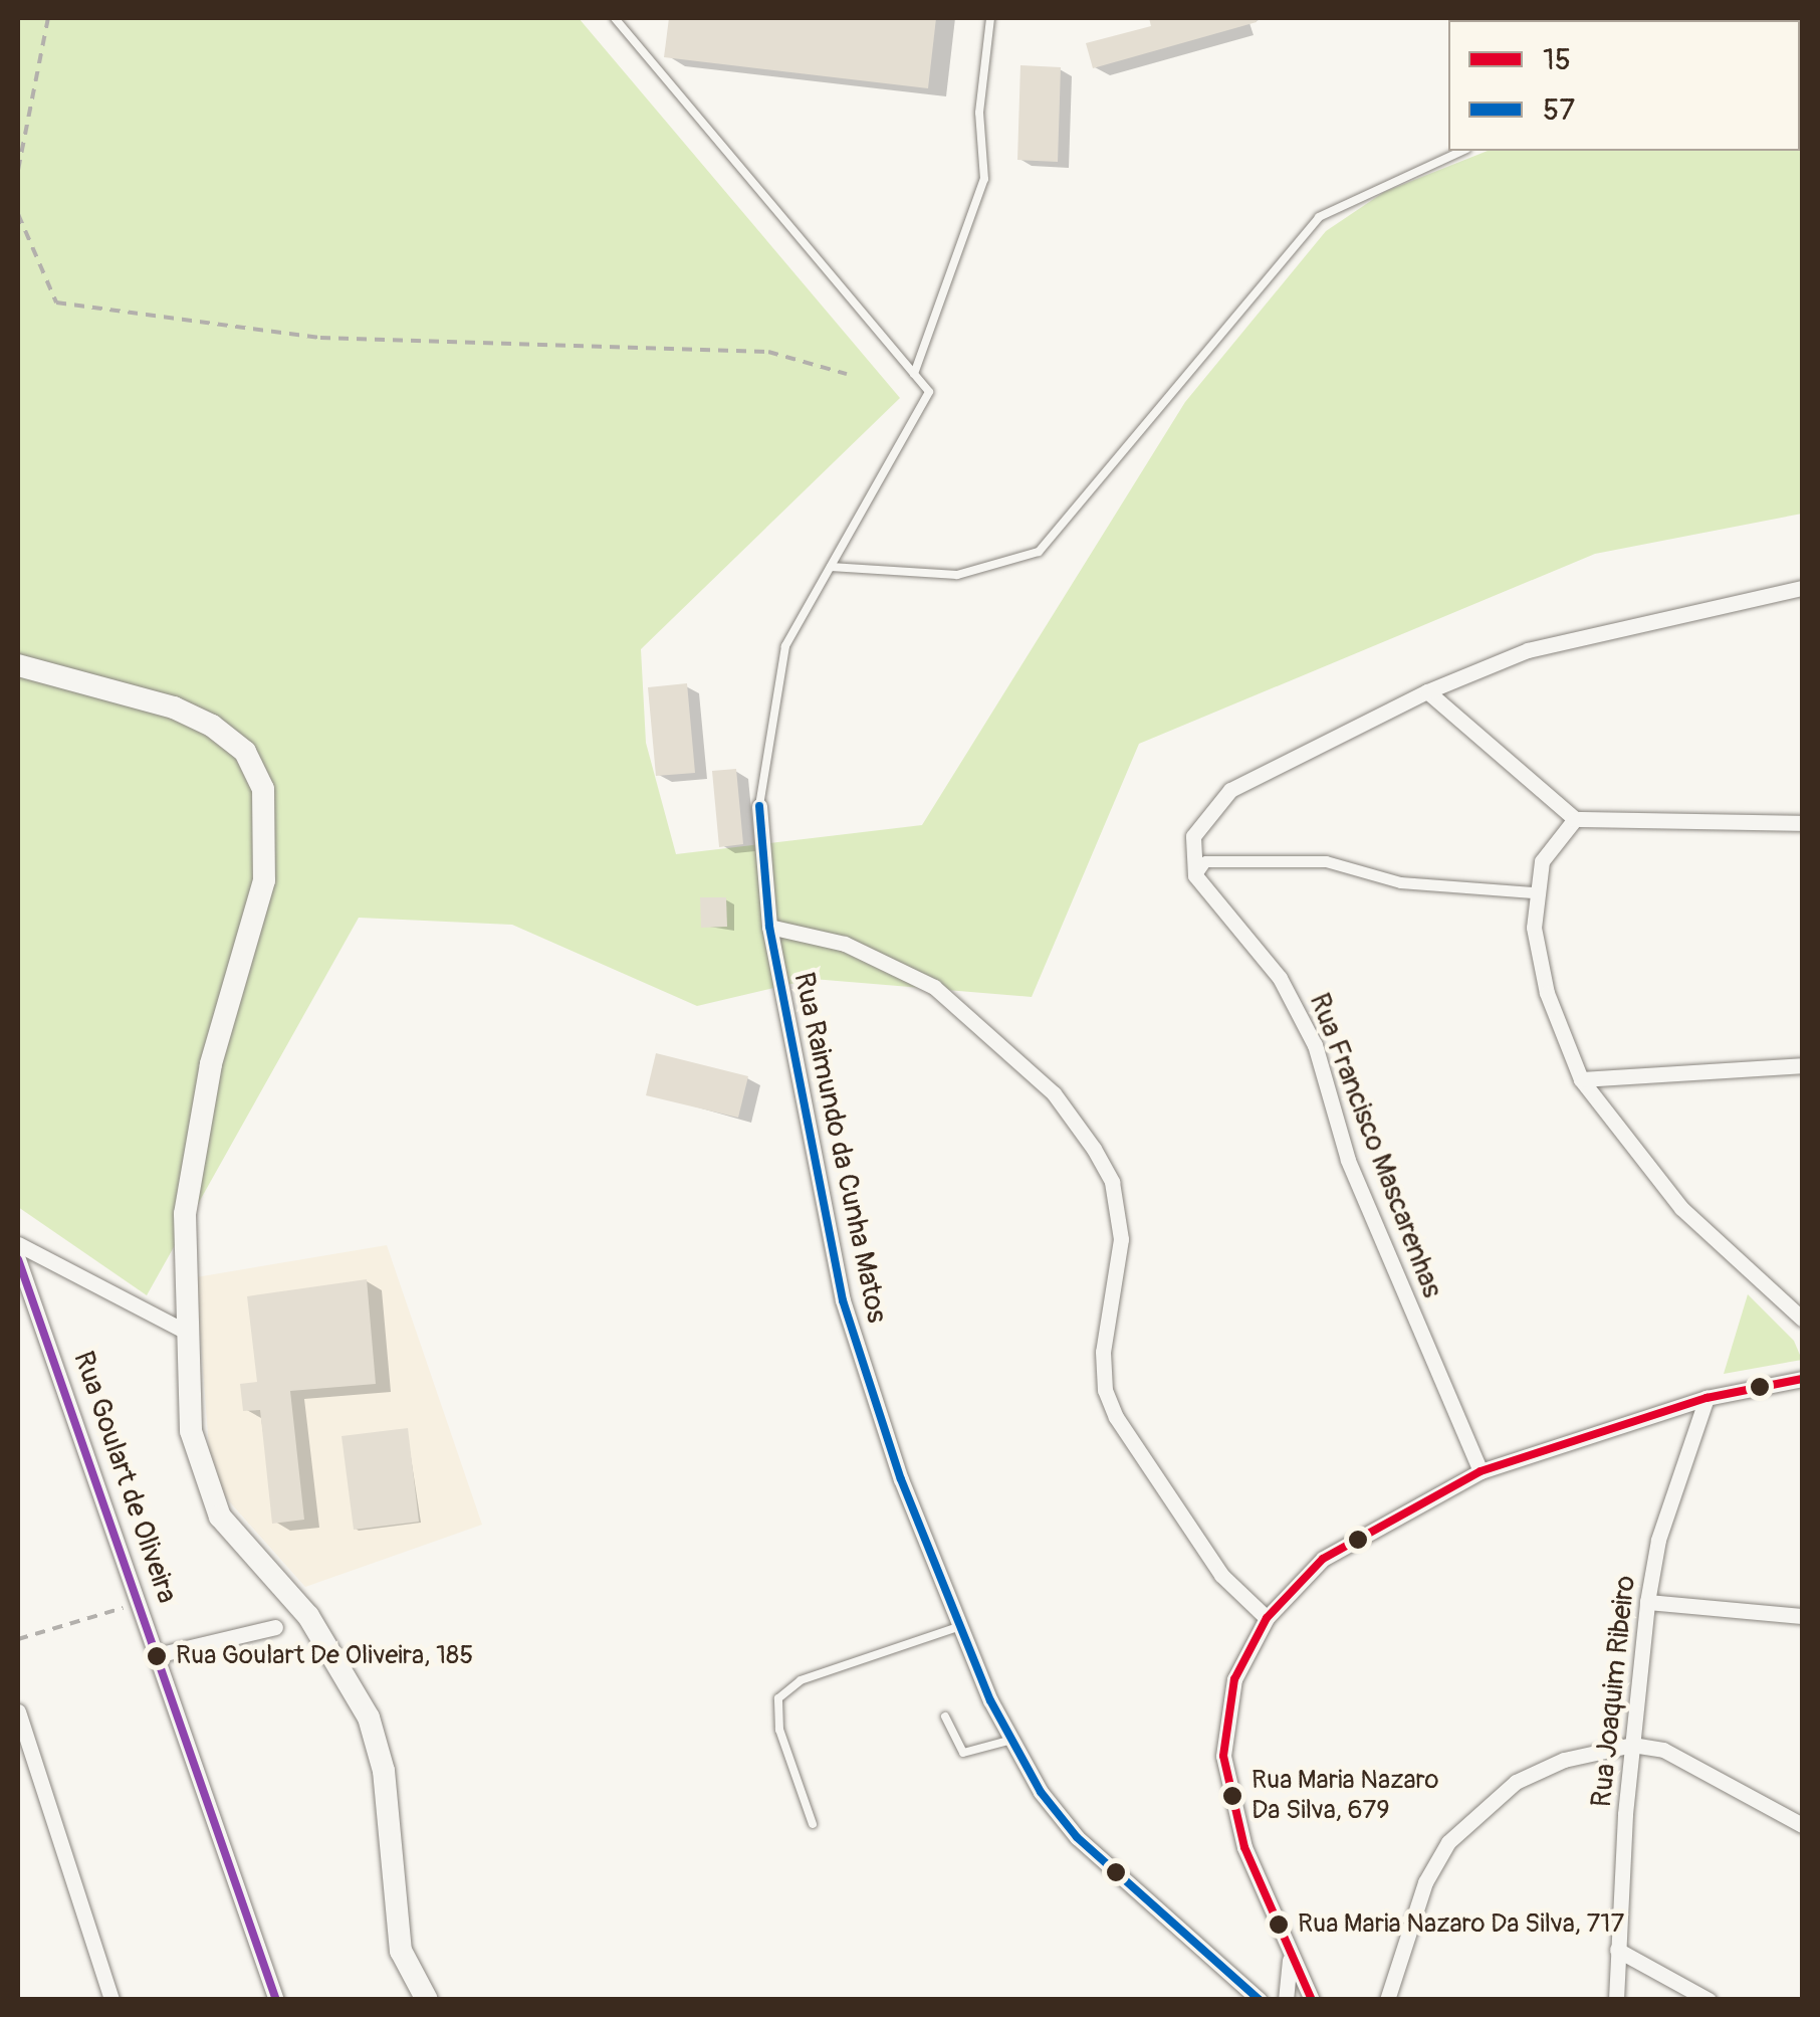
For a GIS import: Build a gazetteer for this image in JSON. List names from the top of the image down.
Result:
{
  "streets": {
    "street": [
      "Rua Francisco Mascarenhas",
      "Rua Raimundo da Cunha Matos",
      "Rua Goulart de Oliveira",
      "Rua Joaquim Ribeiro"
    ]
  },
  "places": ["Rua Goulart De Oliveira, 185", "Rua Maria Nazaro Da Silva, 679", "Rua Maria Nazaro Da Silva, 717"],
  "lines": ["transit line 57", "transit line 15"],
  "legend": ["15", "57"]
}
